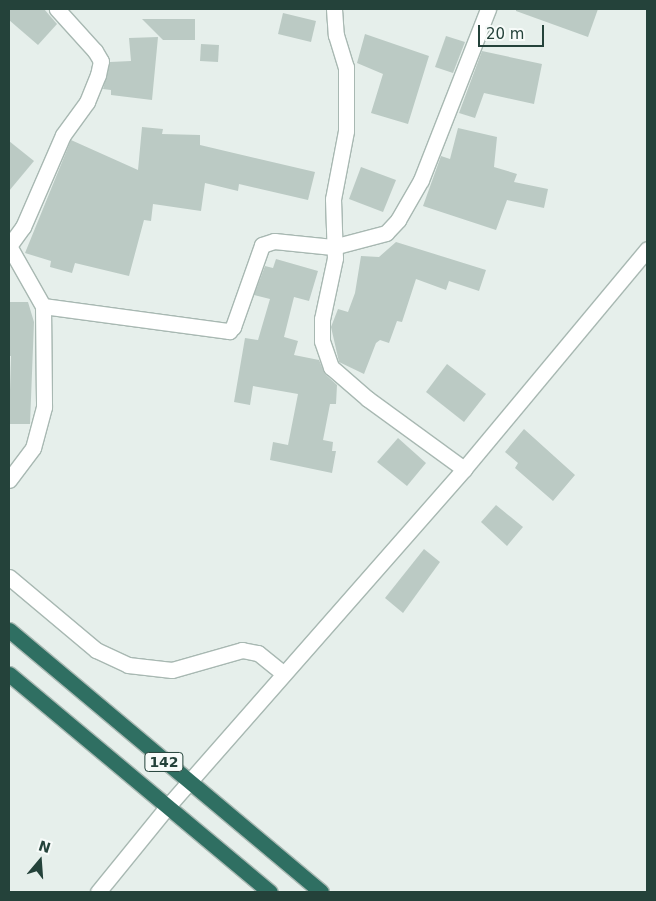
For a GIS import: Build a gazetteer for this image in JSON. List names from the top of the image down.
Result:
{
  "streets": {
    "highway": ["142"]
  },
  "scale_bar": "20 m",
  "north": "top"
}
